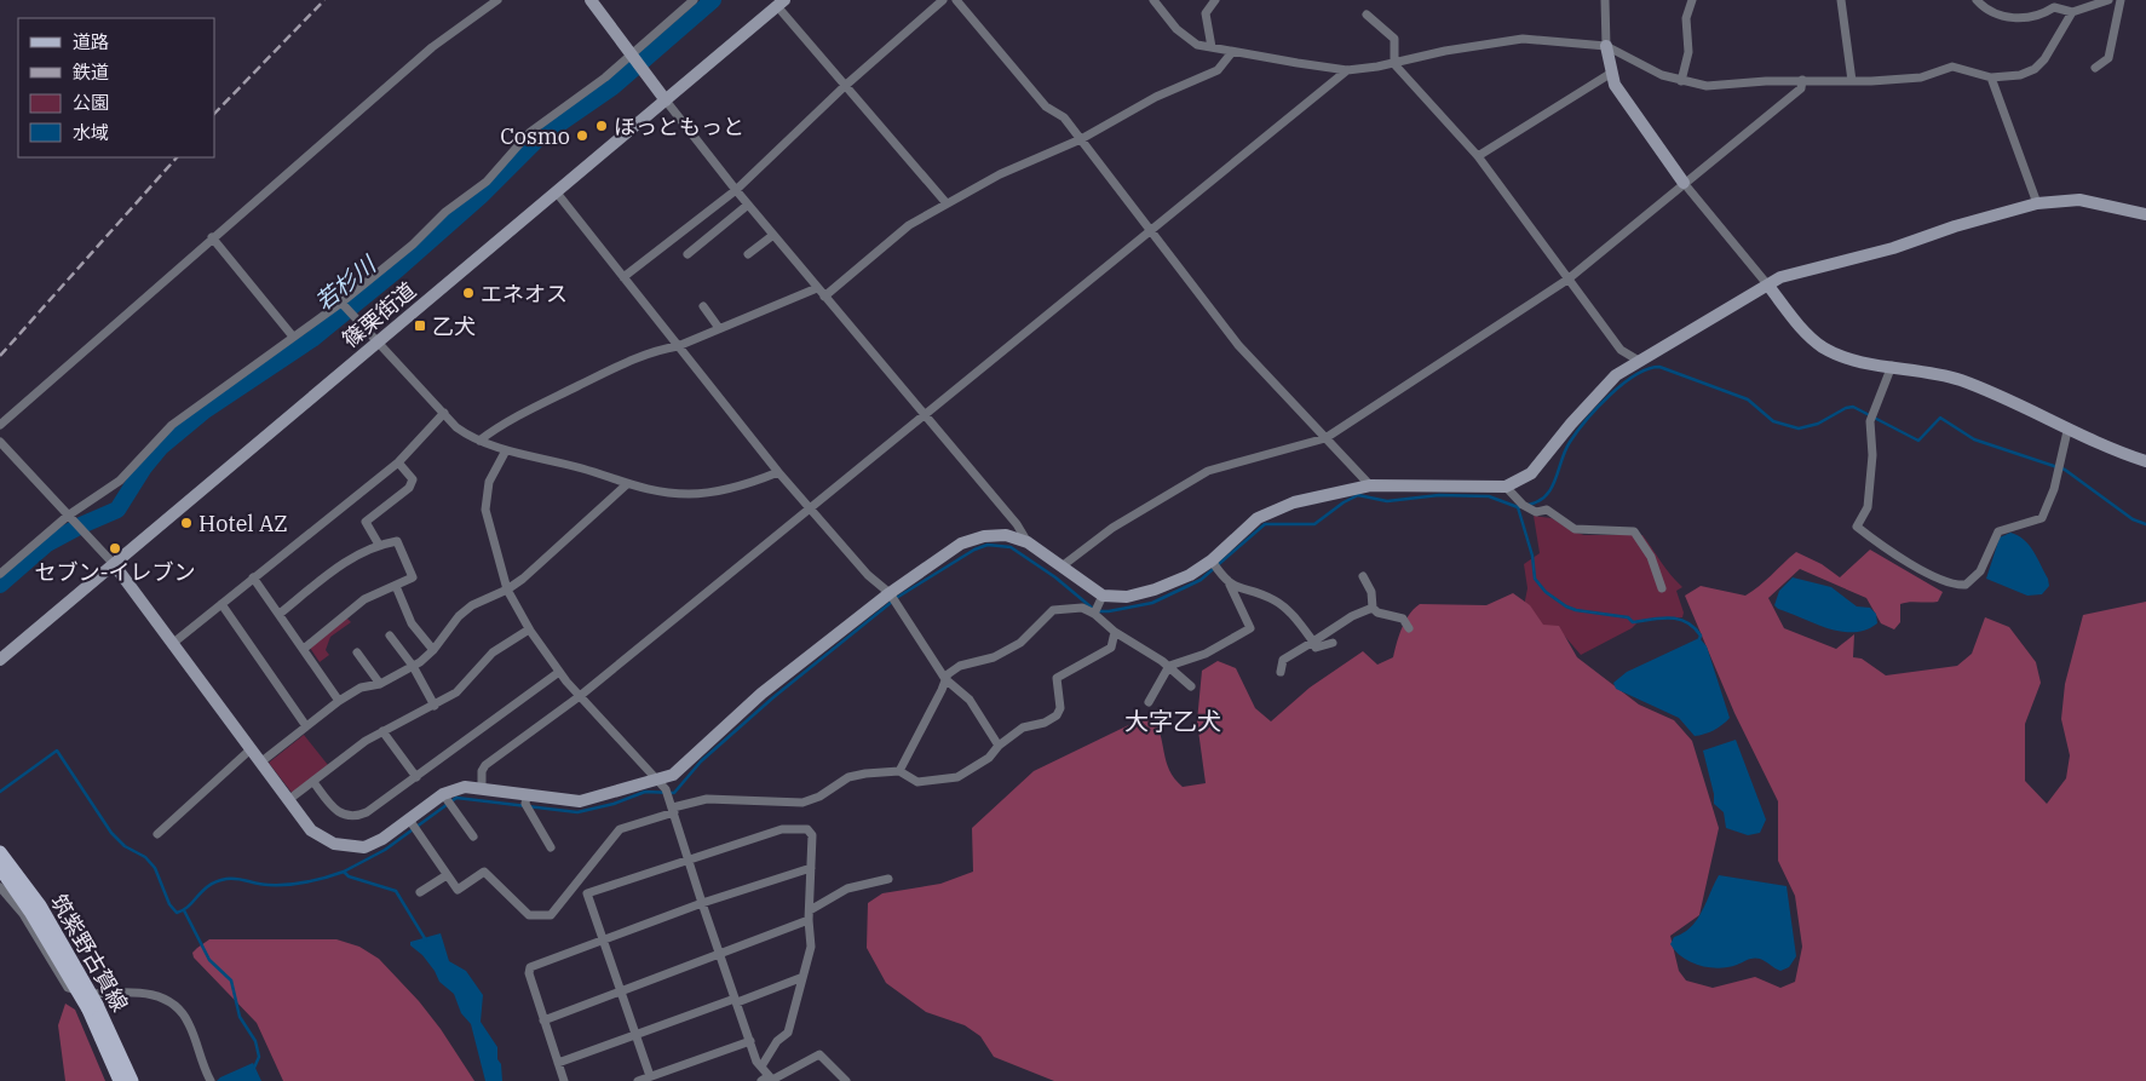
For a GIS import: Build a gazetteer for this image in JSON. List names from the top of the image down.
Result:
{
  "streets": {
    "main road": ["筑紫野古賀線"],
    "street": ["篠栗街道"]
  },
  "districts": ["大字乙犬"],
  "water": ["若杉川"],
  "places": {
    "other": [
      "ほっともっと",
      "Cosmo",
      "エネオス",
      "Hotel AZ",
      "セブン-イレブン"
    ],
    "transit": ["乙犬"]
  },
  "legend": [
    "道路",
    "鉄道",
    "公園",
    "水域"
  ]
}
